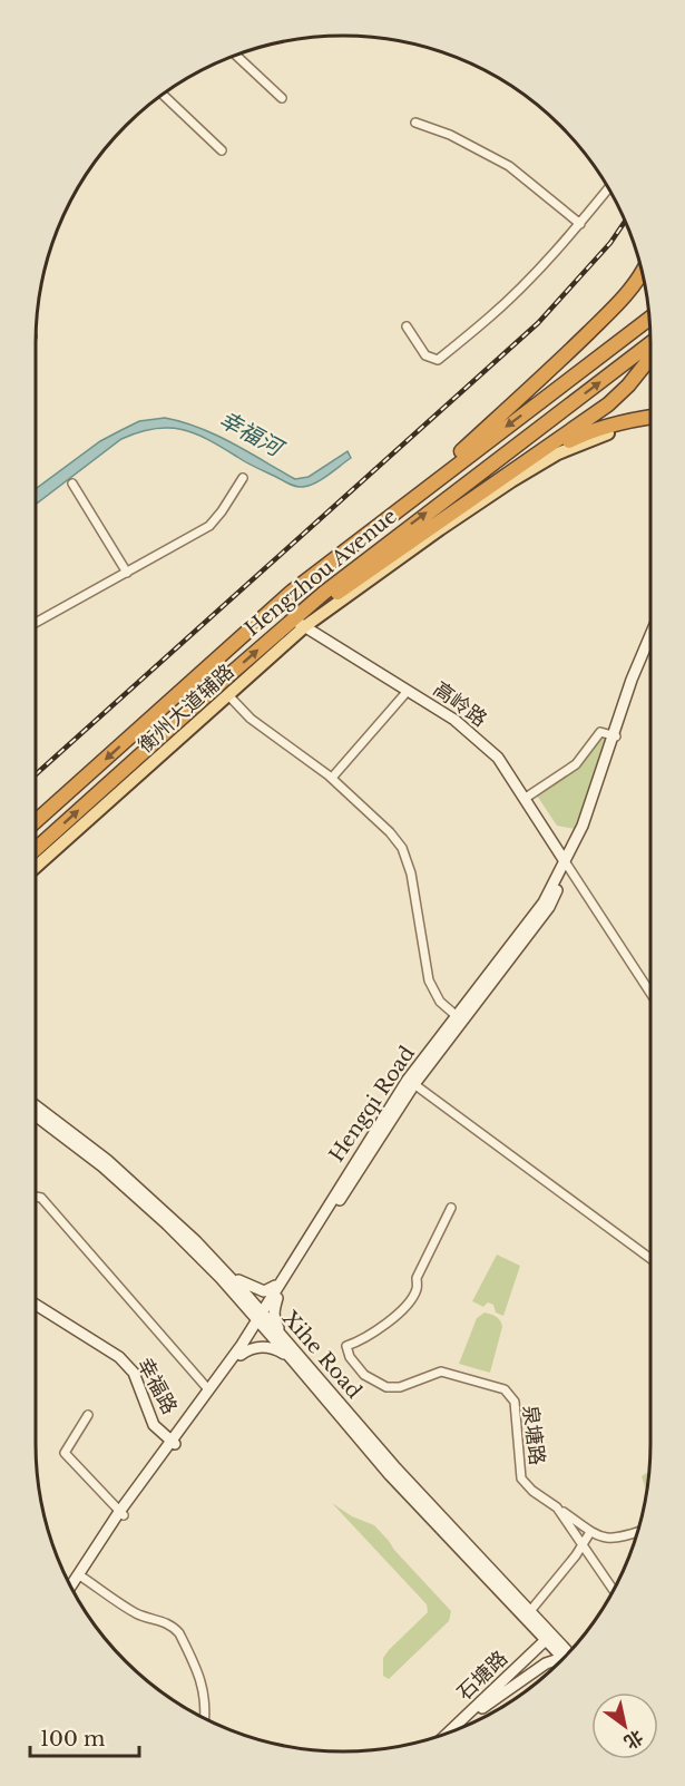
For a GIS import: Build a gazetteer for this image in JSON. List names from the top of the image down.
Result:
{
  "streets": {
    "highway": ["Hengzhou Avenue"],
    "main road": ["衡州大道辅路"],
    "street": [
      "高岭路",
      "Hengqi Road",
      "Xihe Road",
      "幸福路",
      "泉塘路",
      "石塘路"
    ]
  },
  "crossings": [
    ["Hengzhou Avenue", "高岭路"],
    ["高岭路", "衡州大道辅路"],
    ["高岭路", "Hengqi Road"],
    ["Hengqi Road", "Xihe Road"],
    ["Hengqi Road", "幸福路"],
    ["Xihe Road", "石塘路"]
  ],
  "water": ["幸福河"],
  "scale_bar": "100 m",
  "north": "bottom right"
}
